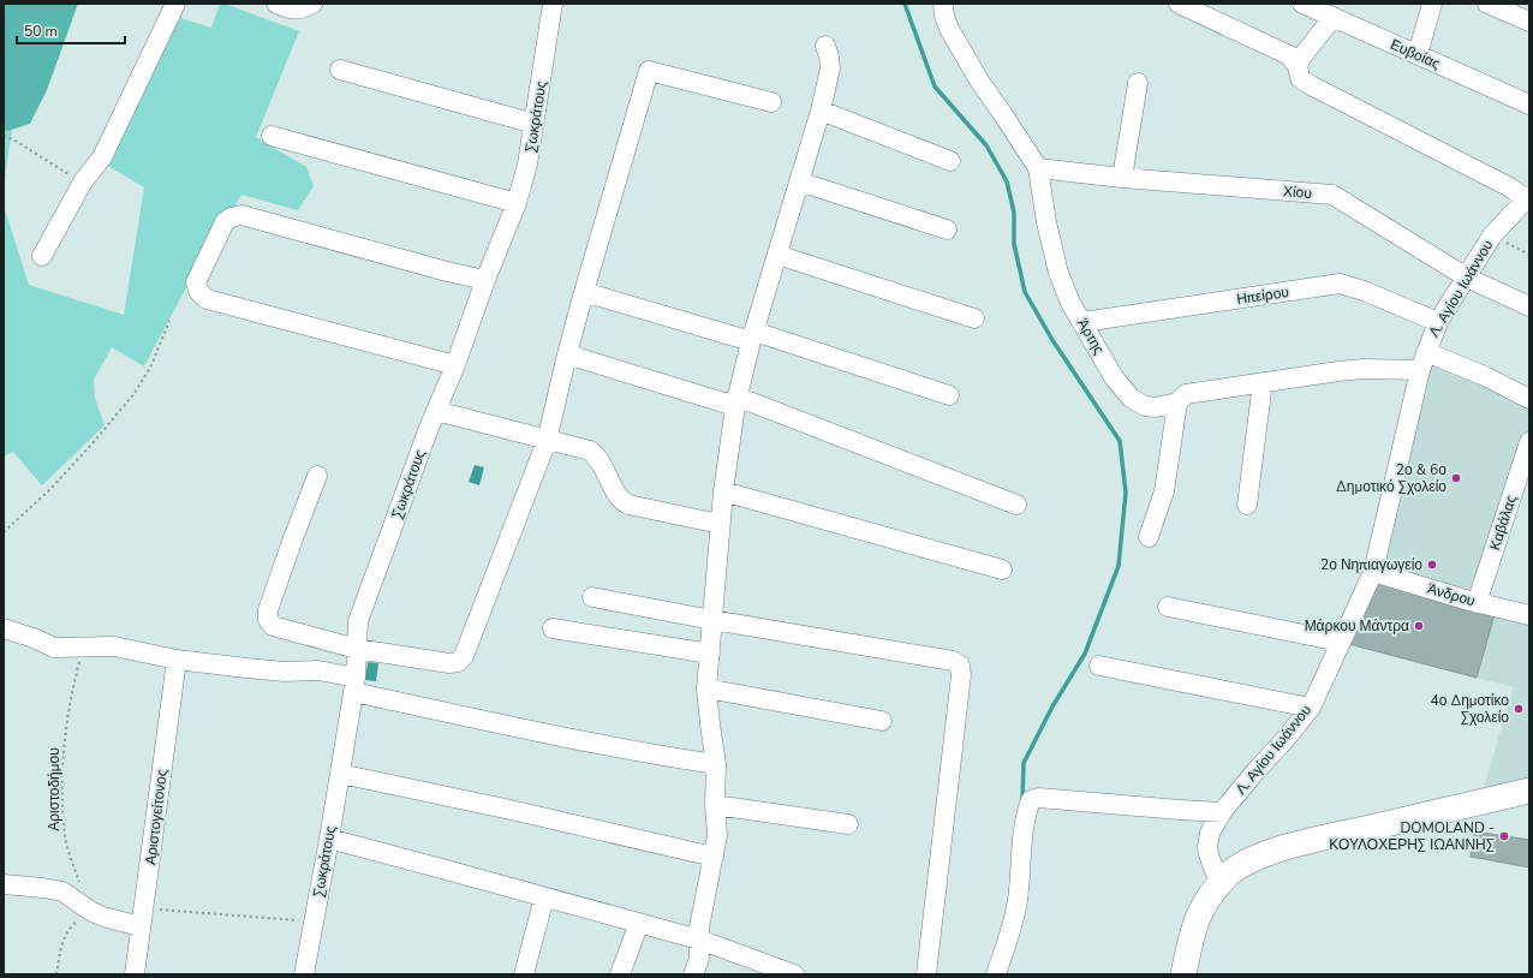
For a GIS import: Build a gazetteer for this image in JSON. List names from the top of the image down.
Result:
{
  "streets": {
    "street": [
      "Ευβοίας",
      "Σωκράτους",
      "Χίου",
      "Λ. Αγίου Ιωάννου",
      "Ηπείρου",
      "Άρτης",
      "Καβάλας",
      "Άνδρου",
      "Αριστογείτονος"
    ],
    "path": ["Αριστοδήμου"]
  },
  "crossings": [
    ["Χίου", "Λ. Αγίου Ιωάννου"],
    ["Χίου", "Άρτης"],
    ["Λ. Αγίου Ιωάννου", "Ηπείρου"],
    ["Λ. Αγίου Ιωάννου", "Άρτης"],
    ["Λ. Αγίου Ιωάννου", "Άνδρου"],
    ["Ηπείρου", "Άρτης"],
    ["Καβάλας", "Άνδρου"]
  ],
  "places": [
    "2ο & 6ο Δημοτικό Σχολείο",
    "2ο Νηπιαγωγείο",
    "Μάρκου Μάντρα",
    "4ο Δημοτίκο Σχολείο",
    "DOMOLAND - ΚΟΥΛΟΧΕΡΗΣ ΙΩΑΝΝΗΣ"
  ],
  "scale_bar": "50 m"
}
